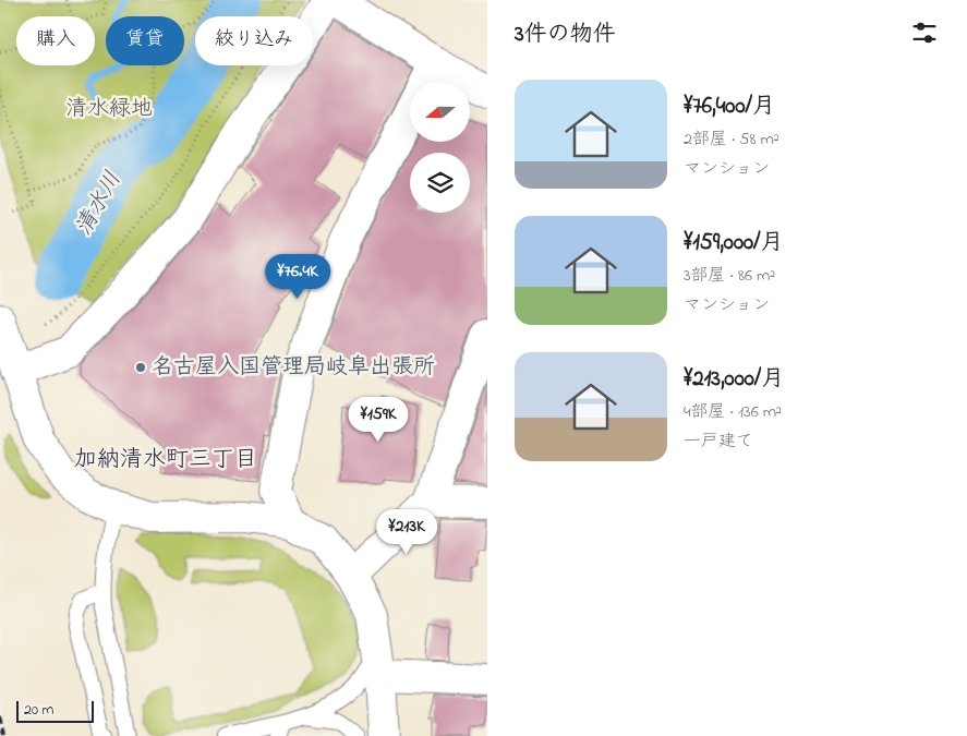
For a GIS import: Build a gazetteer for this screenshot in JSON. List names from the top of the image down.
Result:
{
  "districts": ["加納清水町三丁目"],
  "water": ["清水川"],
  "parks": ["清水緑地"],
  "places": ["名古屋入国管理局岐阜出張所"],
  "scale_bar": "20 m",
  "north": "left",
  "page": {
    "heading": "3件の物件",
    "chip": ["購入", "賃貸", "絞り込み"],
    "list": [
      {
        "name": "¥76,400/月",
        "note": "2部屋 · 58 m² · マンション"
      },
      {
        "name": "¥159,000/月",
        "note": "3部屋 · 86 m² · マンション"
      },
      {
        "name": "¥213,000/月",
        "note": "4部屋 · 136 m² · 一戸建て"
      }
    ],
    "price": ["¥76.4K", "¥159K", "¥213K"],
    "scale": "20 m"
  }
}
